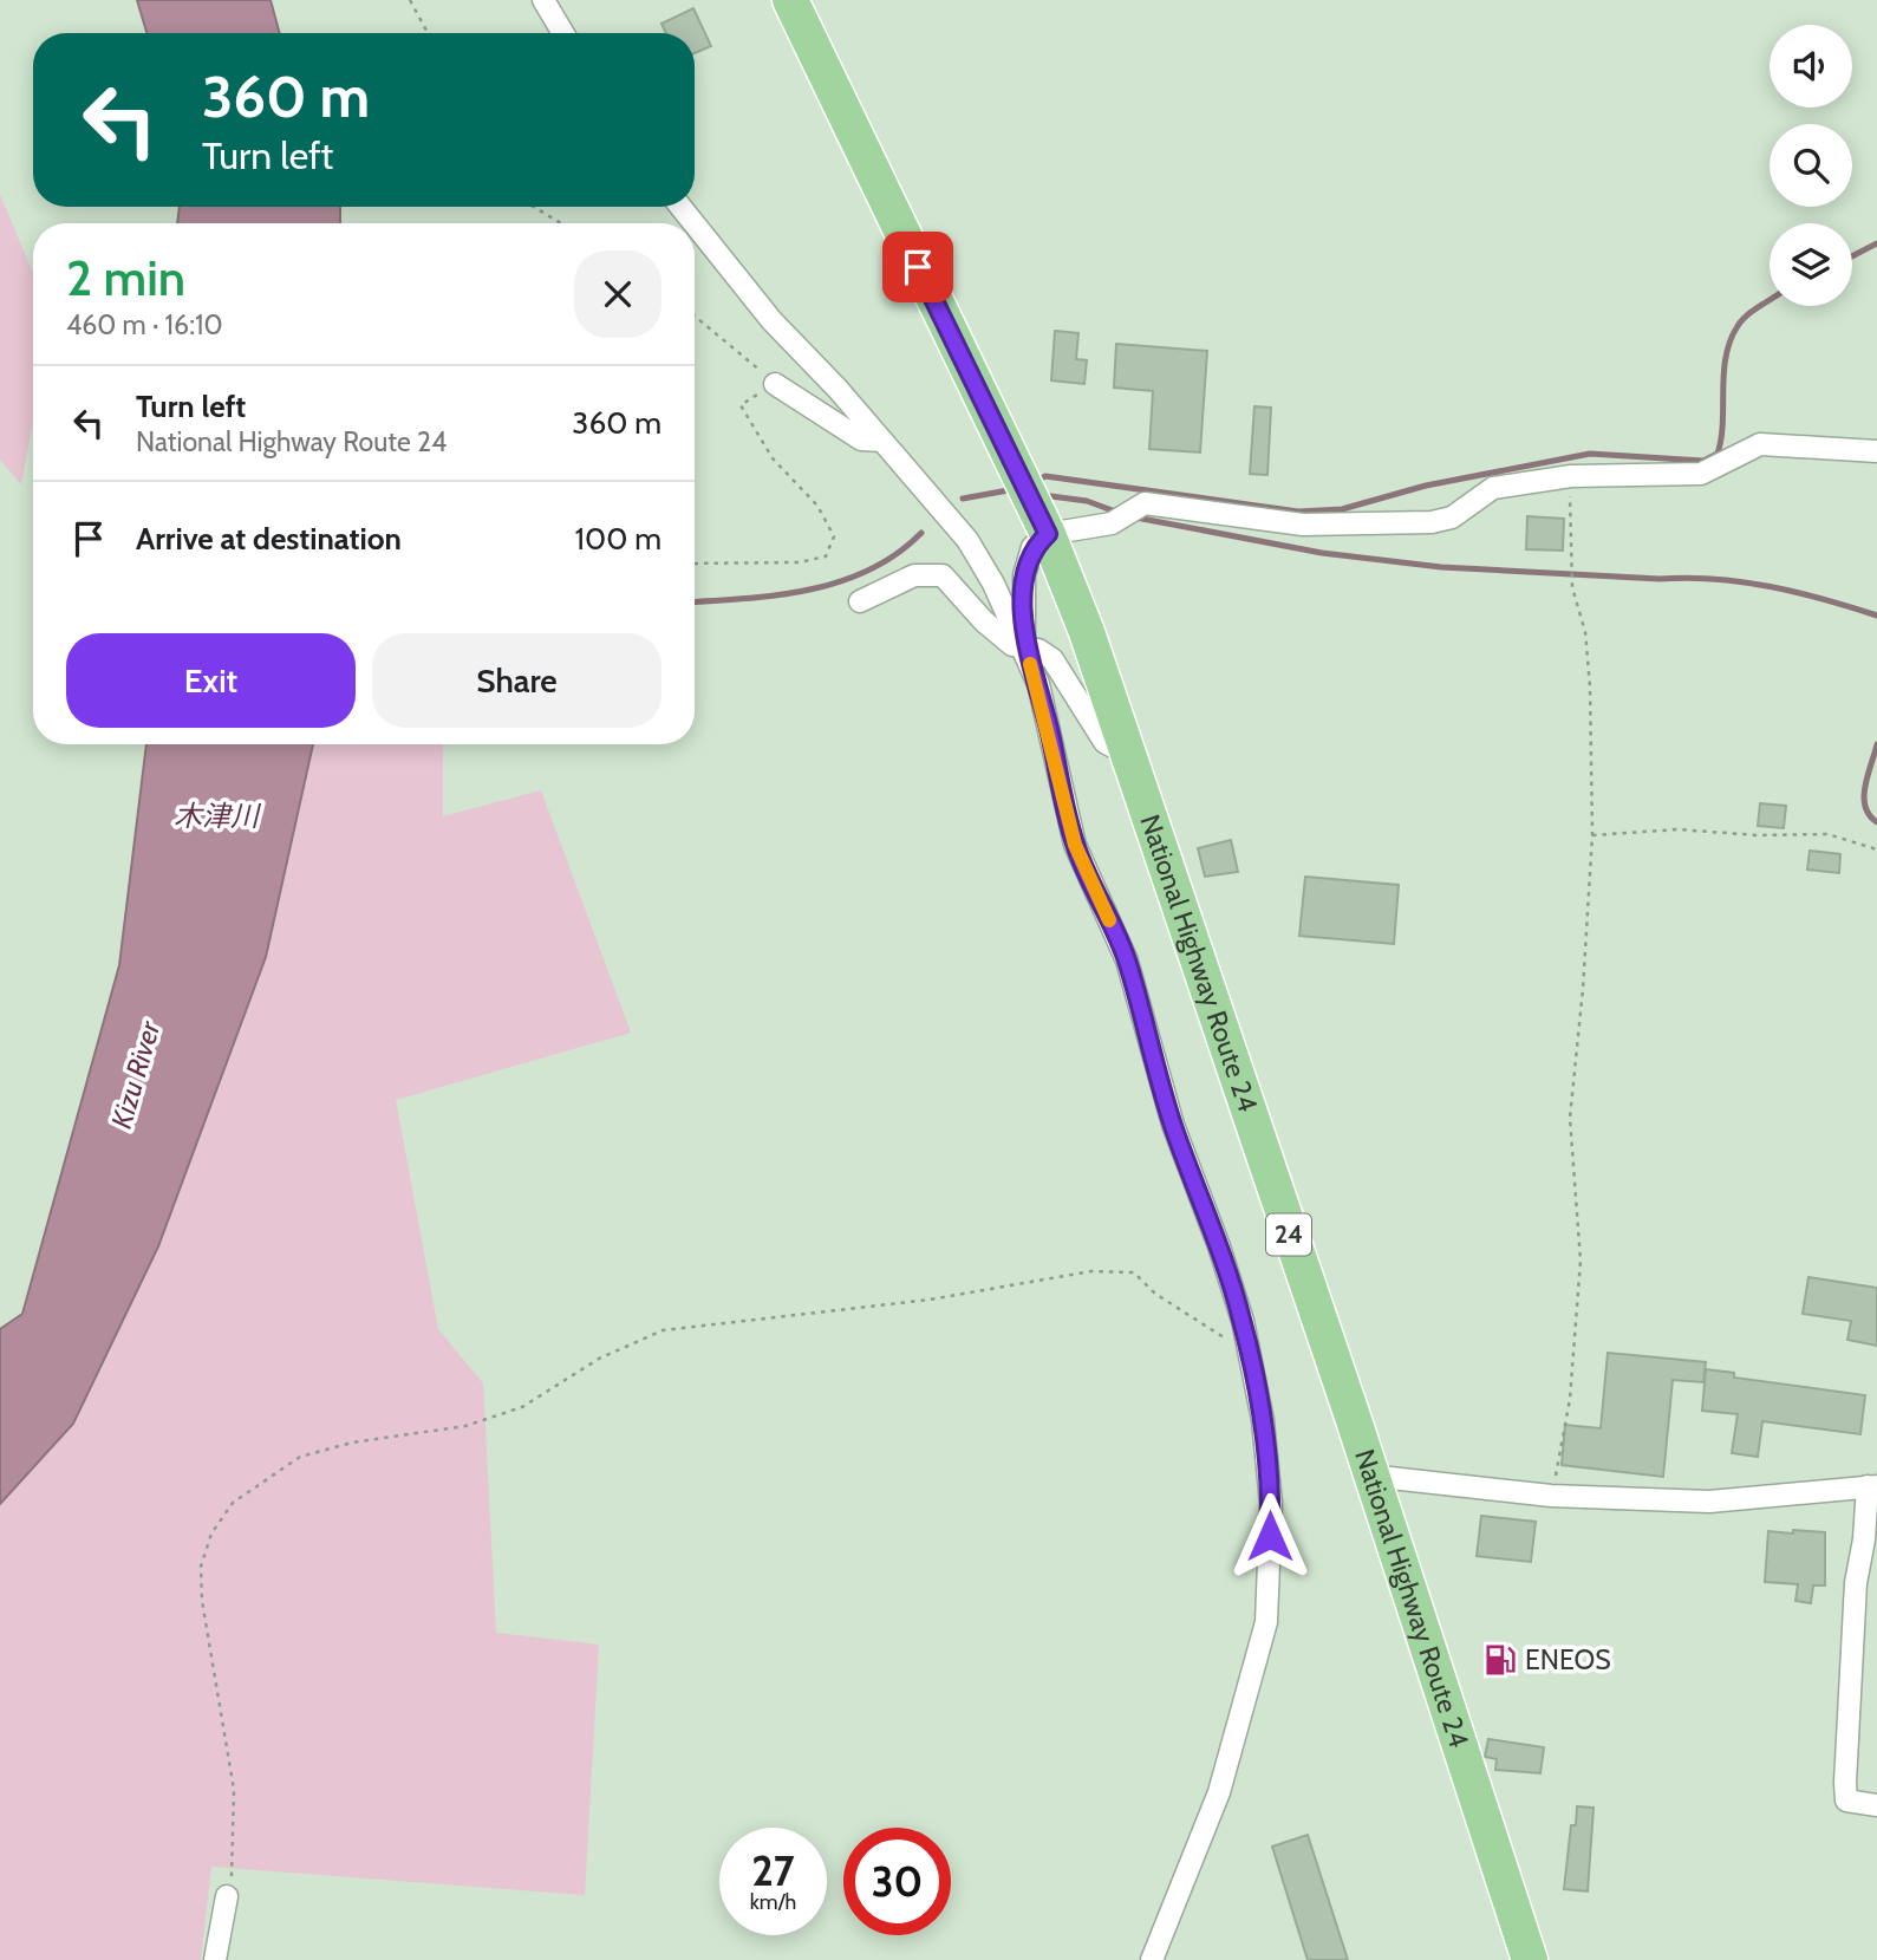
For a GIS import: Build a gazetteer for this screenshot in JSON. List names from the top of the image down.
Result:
{
  "streets": {
    "highway": ["National Highway Route 24", "24"]
  },
  "water": ["木津川", "Kizu River"],
  "places": {
    "fuel station": ["ENEOS"]
  },
  "page": {
    "turn": ["360 m", "Turn left"],
    "heading": ["2 min", "460 m · 16:10"],
    "list": [
      {
        "name": "Turn left",
        "note": "National Highway Route 24",
        "value": "360 m"
      },
      {
        "name": "Arrive at destination",
        "value": "100 m"
      }
    ],
    "buttons": ["Exit", "Share"],
    "speed": "27 km/h",
    "limit": "30"
  }
}
